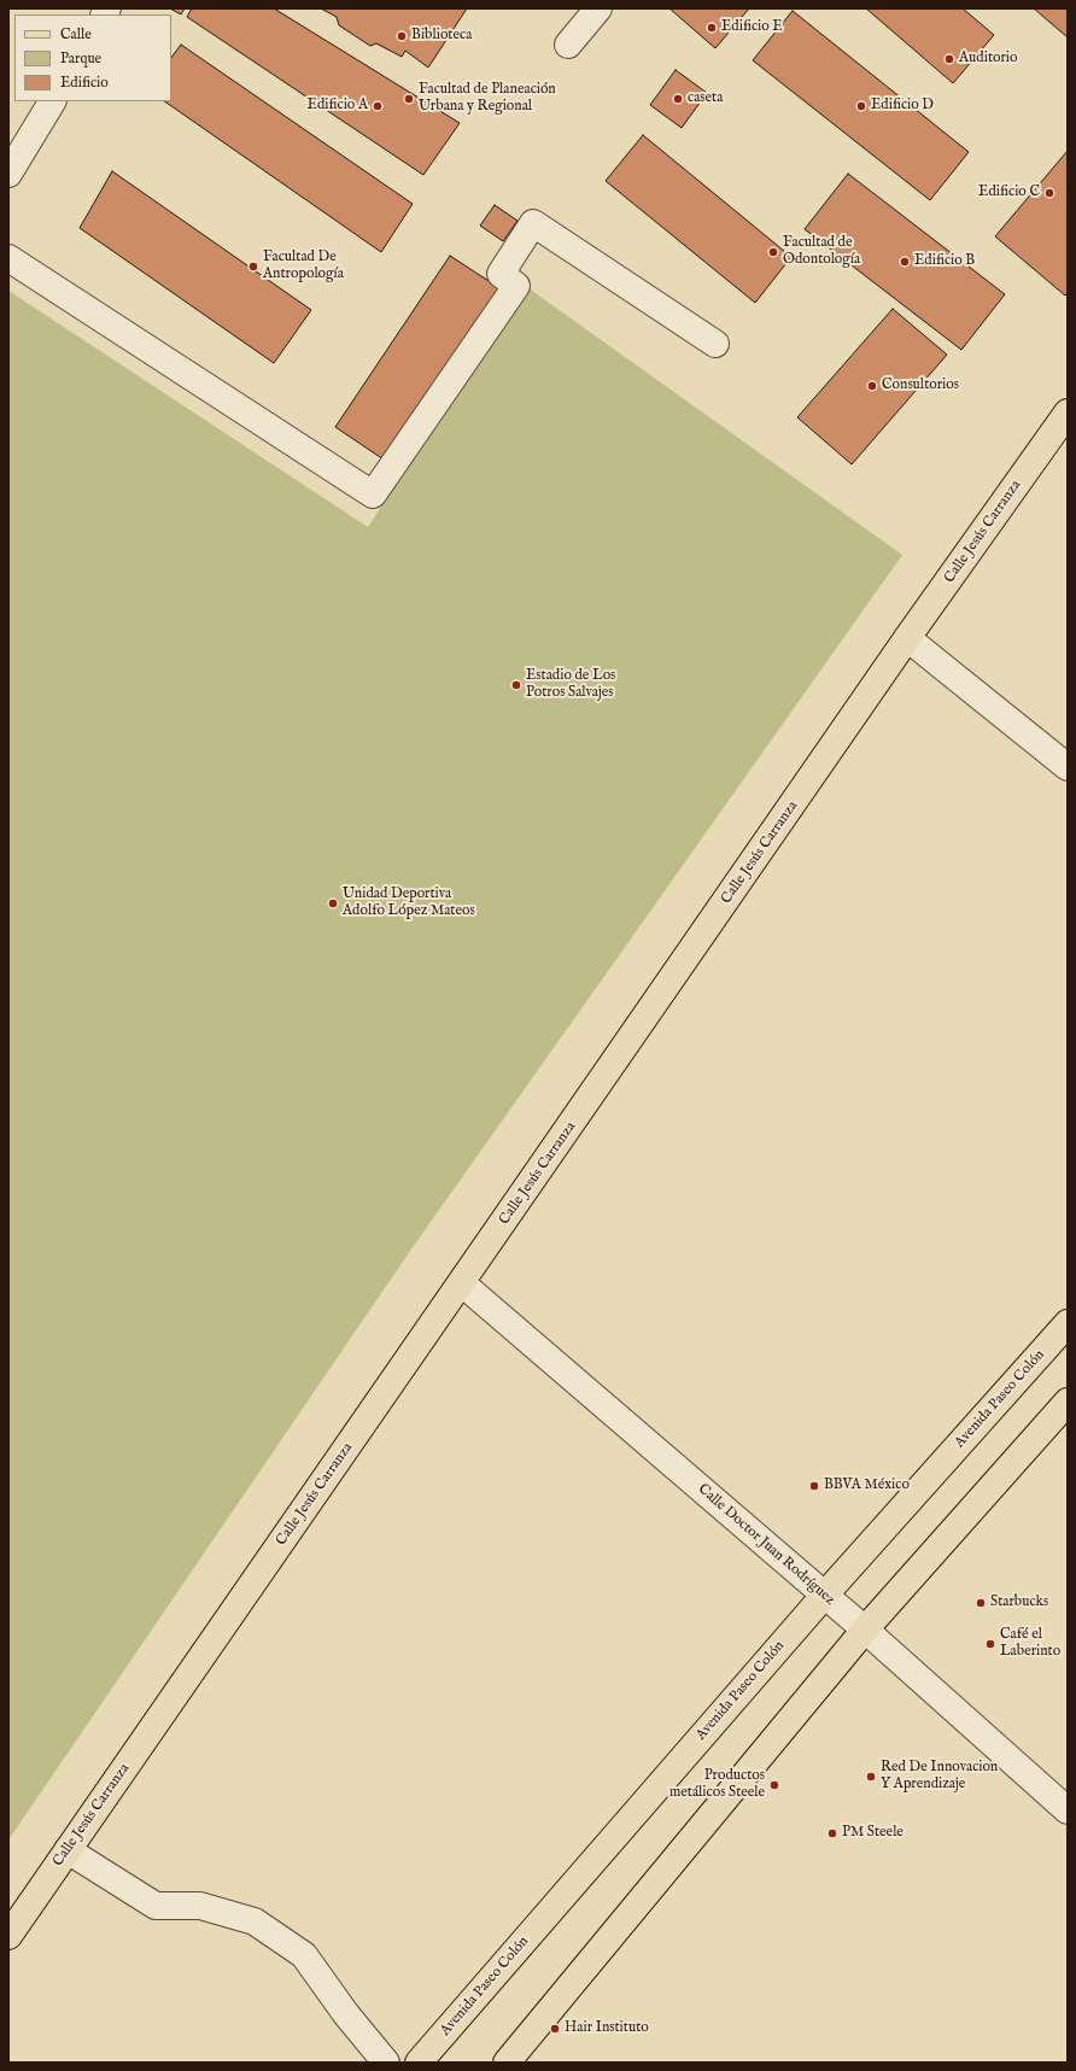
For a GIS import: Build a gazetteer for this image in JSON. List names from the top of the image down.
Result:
{
  "streets": {
    "main road": ["Calle Jesús Carranza", "Avenida Paseo Colón"],
    "street": ["Calle Doctor Juan Rodríguez"]
  },
  "crossings": [
    ["Calle Jesús Carranza", "Calle Doctor Juan Rodríguez"],
    ["Avenida Paseo Colón", "Calle Doctor Juan Rodríguez"]
  ],
  "places": [
    "Edificio E",
    "Biblioteca",
    "Auditorio",
    "Facultad de Planeación Urbana y Regional",
    "caseta",
    "Edificio A",
    "Edificio D",
    "Edificio C",
    "Facultad de Odontología",
    "Edificio B",
    "Facultad De Antropología",
    "Consultorios",
    "Estadio de Los Potros Salvajes",
    "Unidad Deportiva Adolfo López Mateos",
    "BBVA México",
    "Starbucks",
    "Café el Laberinto",
    "Red De Innovacion Y Aprendizaje",
    "Productos metálicos Steele",
    "PM Steele",
    "Hair Instituto"
  ],
  "legend": ["Calle", "Parque", "Edificio"]
}
